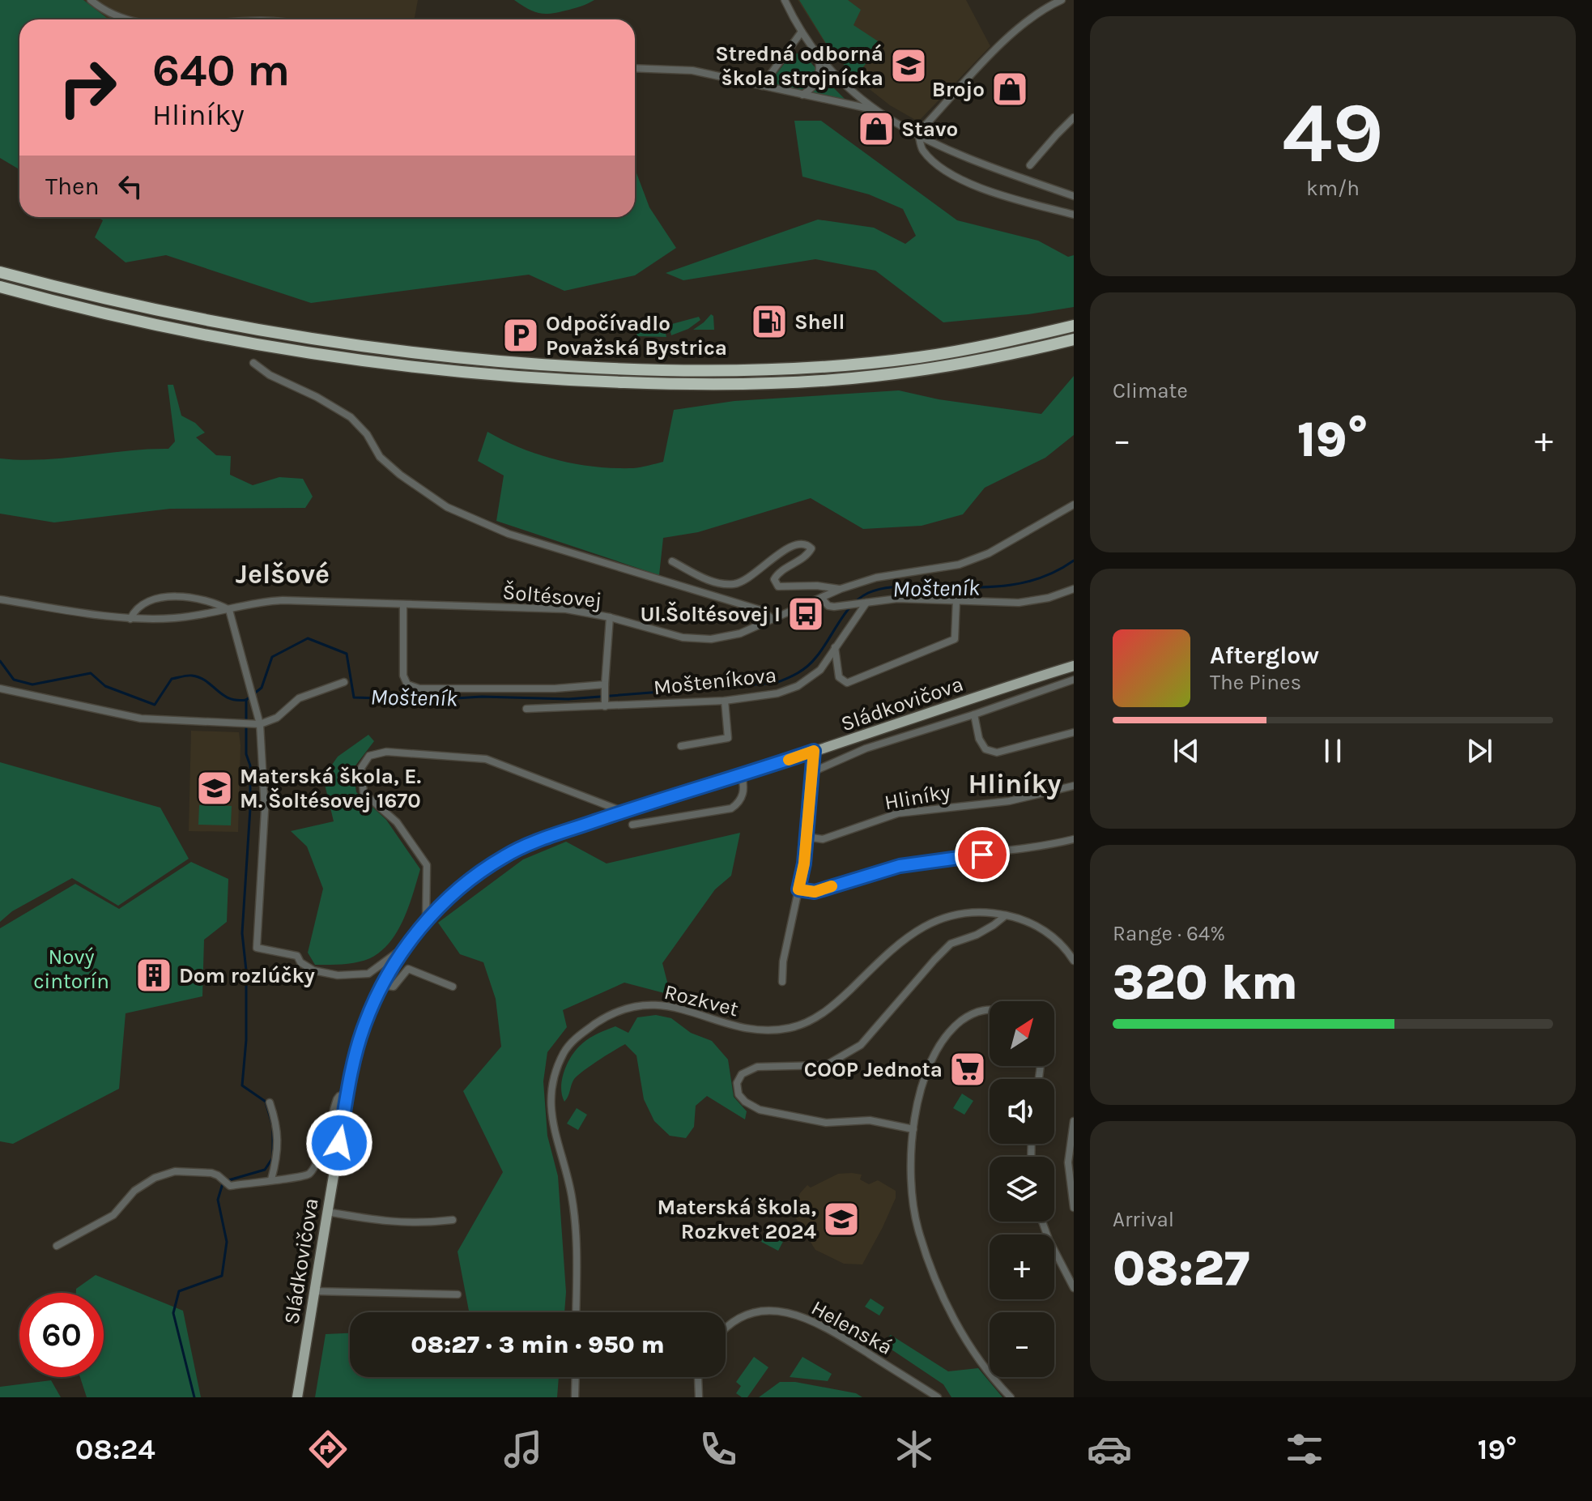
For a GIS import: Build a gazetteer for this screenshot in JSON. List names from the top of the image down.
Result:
{
  "streets": {
    "main road": ["Sládkovičova"],
    "street": [
      "Šoltésovej",
      "Mošteníkova",
      "Hliníky",
      "Rozkvet",
      "Helenská"
    ]
  },
  "crossings": [
    ["Šoltésovej", "Mošteníkova"]
  ],
  "districts": ["Jelšové", "Hliníky"],
  "water": ["Mošteník"],
  "parks": ["Nový cintorín"],
  "places": {
    "school or university": ["Stredná odborná škola strojnícka", "Materská škola, E. M. Šoltésovej 1670", "Materská škola, Rozkvet 2024"],
    "shop": ["Brojo", "Stavo"],
    "fuel station": ["Shell"],
    "parking": ["Odpočívadlo Považská Bystrica"],
    "bus stop": ["Ul.Šoltésovej I"],
    "building": ["Dom rozlúčky"],
    "supermarket": ["COOP Jednota"]
  },
  "north": "top right",
  "page": {
    "tile": [
      ["49", "km/h"],
      "Climate",
      ["Range · 64%", "320 km"],
      ["Arrival", "08:27"]
    ],
    "turn": ["640 m", "Hliníky"],
    "then": "Then",
    "heat": ["−", "19°", "+"],
    "song": ["Afterglow", "The Pines"],
    "map_buttons": ["+", "−"],
    "limit": "60",
    "trip": "08:27 · 3 min · 950 m",
    "tabs": ["08:24", "19°"]
  }
}
